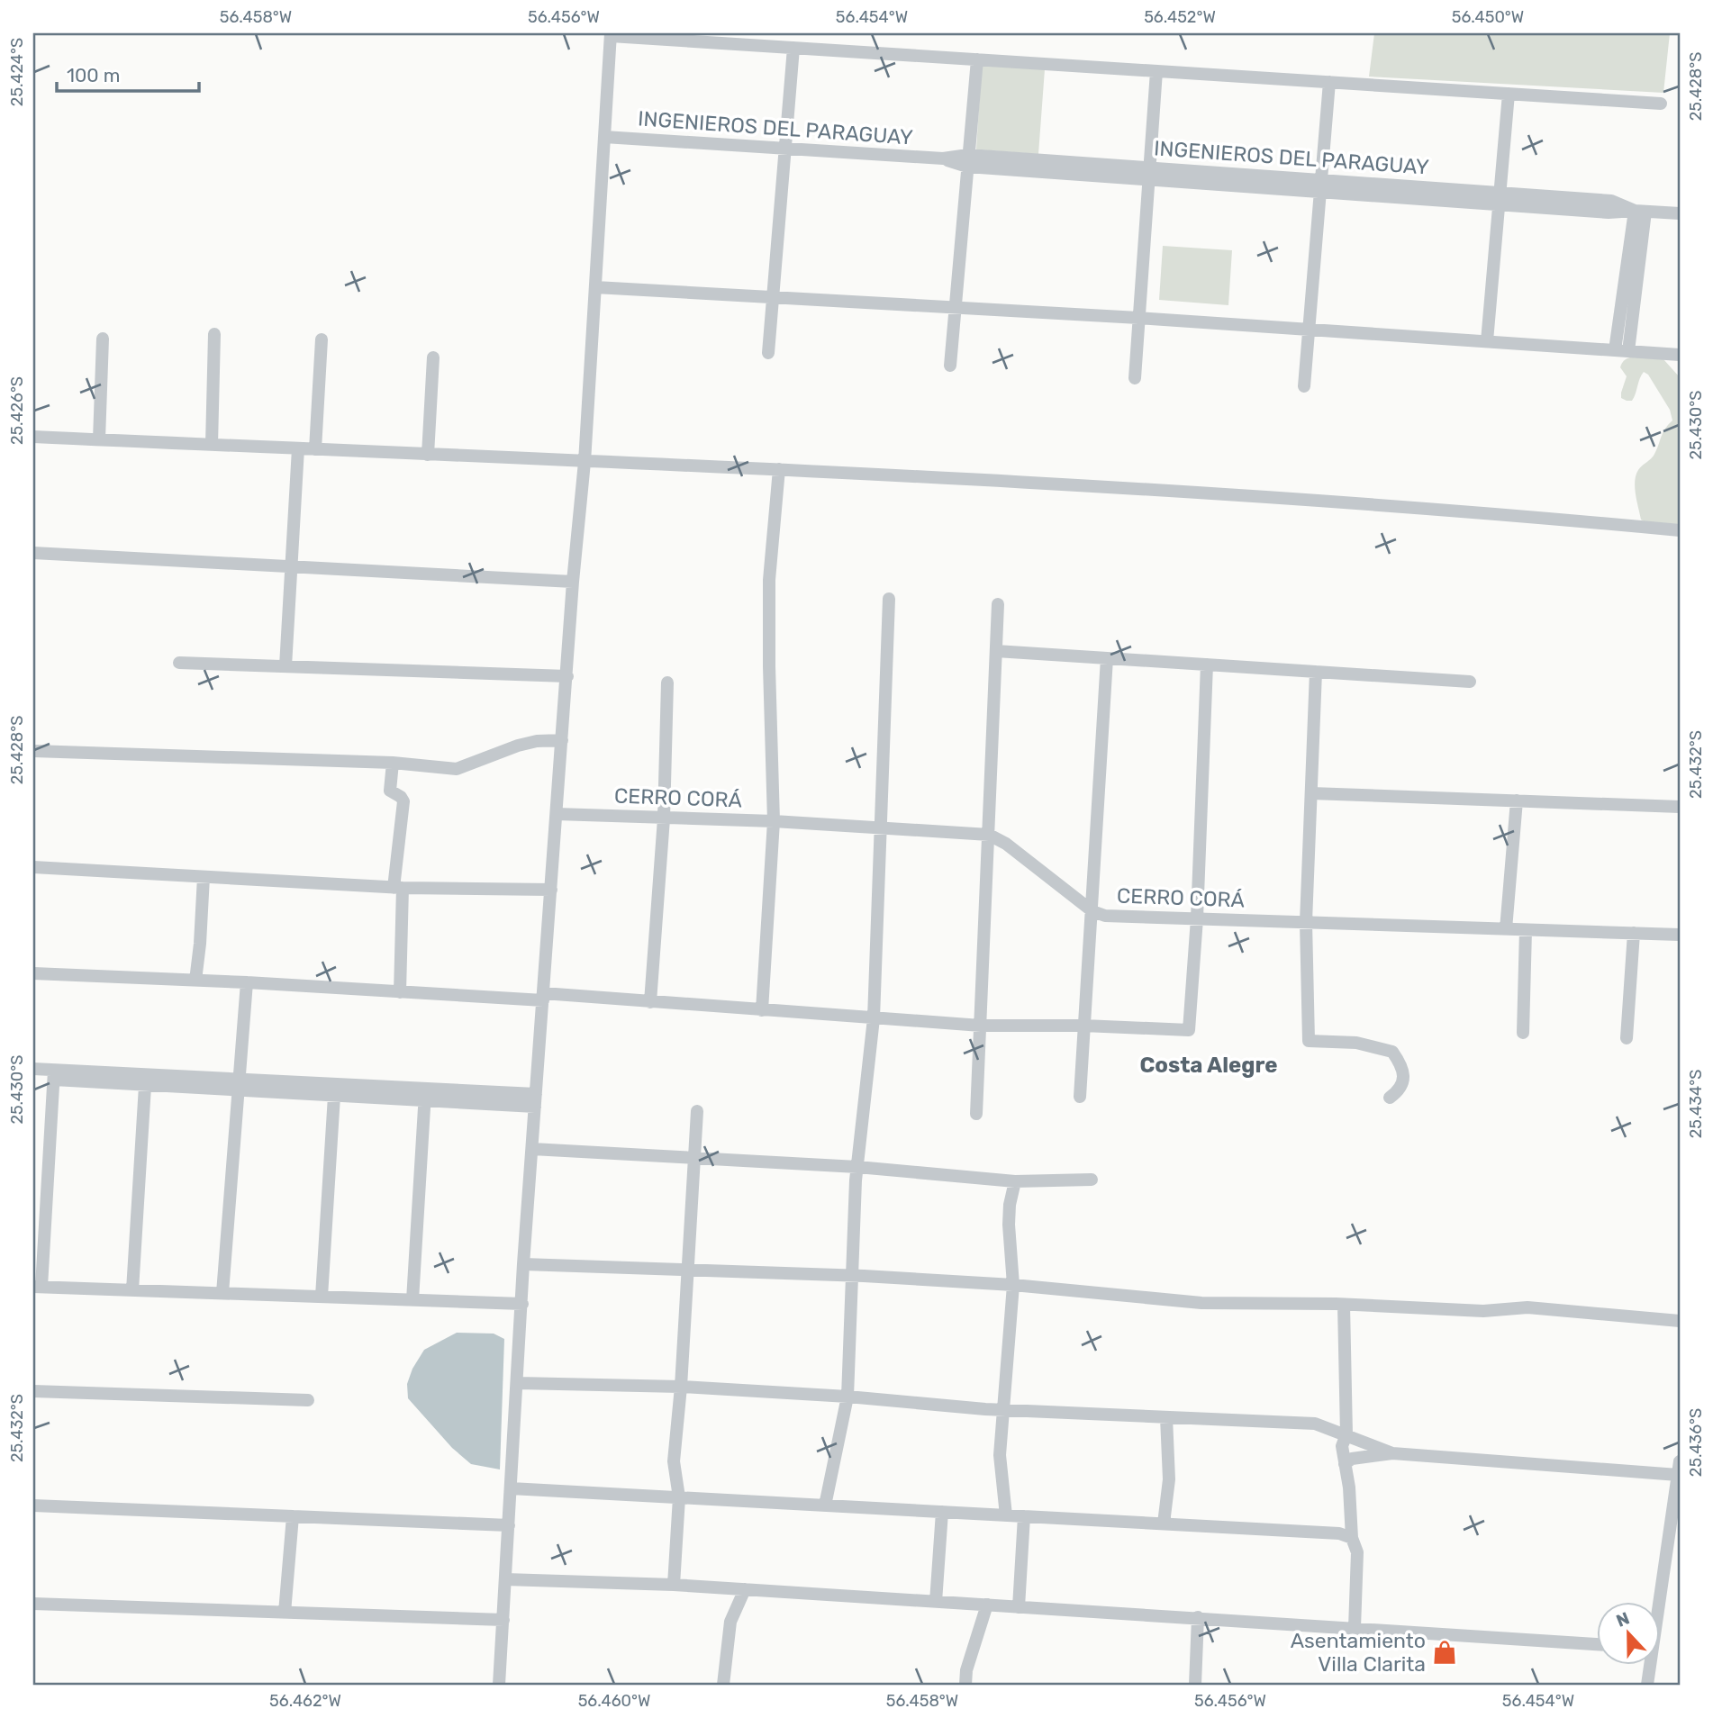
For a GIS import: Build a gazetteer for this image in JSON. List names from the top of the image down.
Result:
{
  "streets": {
    "street": ["INGENIEROS DEL PARAGUAY", "CERRO CORÁ"]
  },
  "districts": ["Costa Alegre"],
  "places": {
    "shop": ["Asentamiento Villa Clarita"]
  },
  "scale_bar": "100 m",
  "north": "top",
  "coordinates": [
    "56.458°W",
    "56.456°W",
    "56.454°W",
    "56.452°W",
    "56.450°W",
    "25.424°S",
    "25.428°S",
    "25.426°S",
    "25.430°S",
    "25.432°S",
    "25.434°S",
    "25.436°S",
    "56.462°W",
    "56.460°W"
  ]
}
